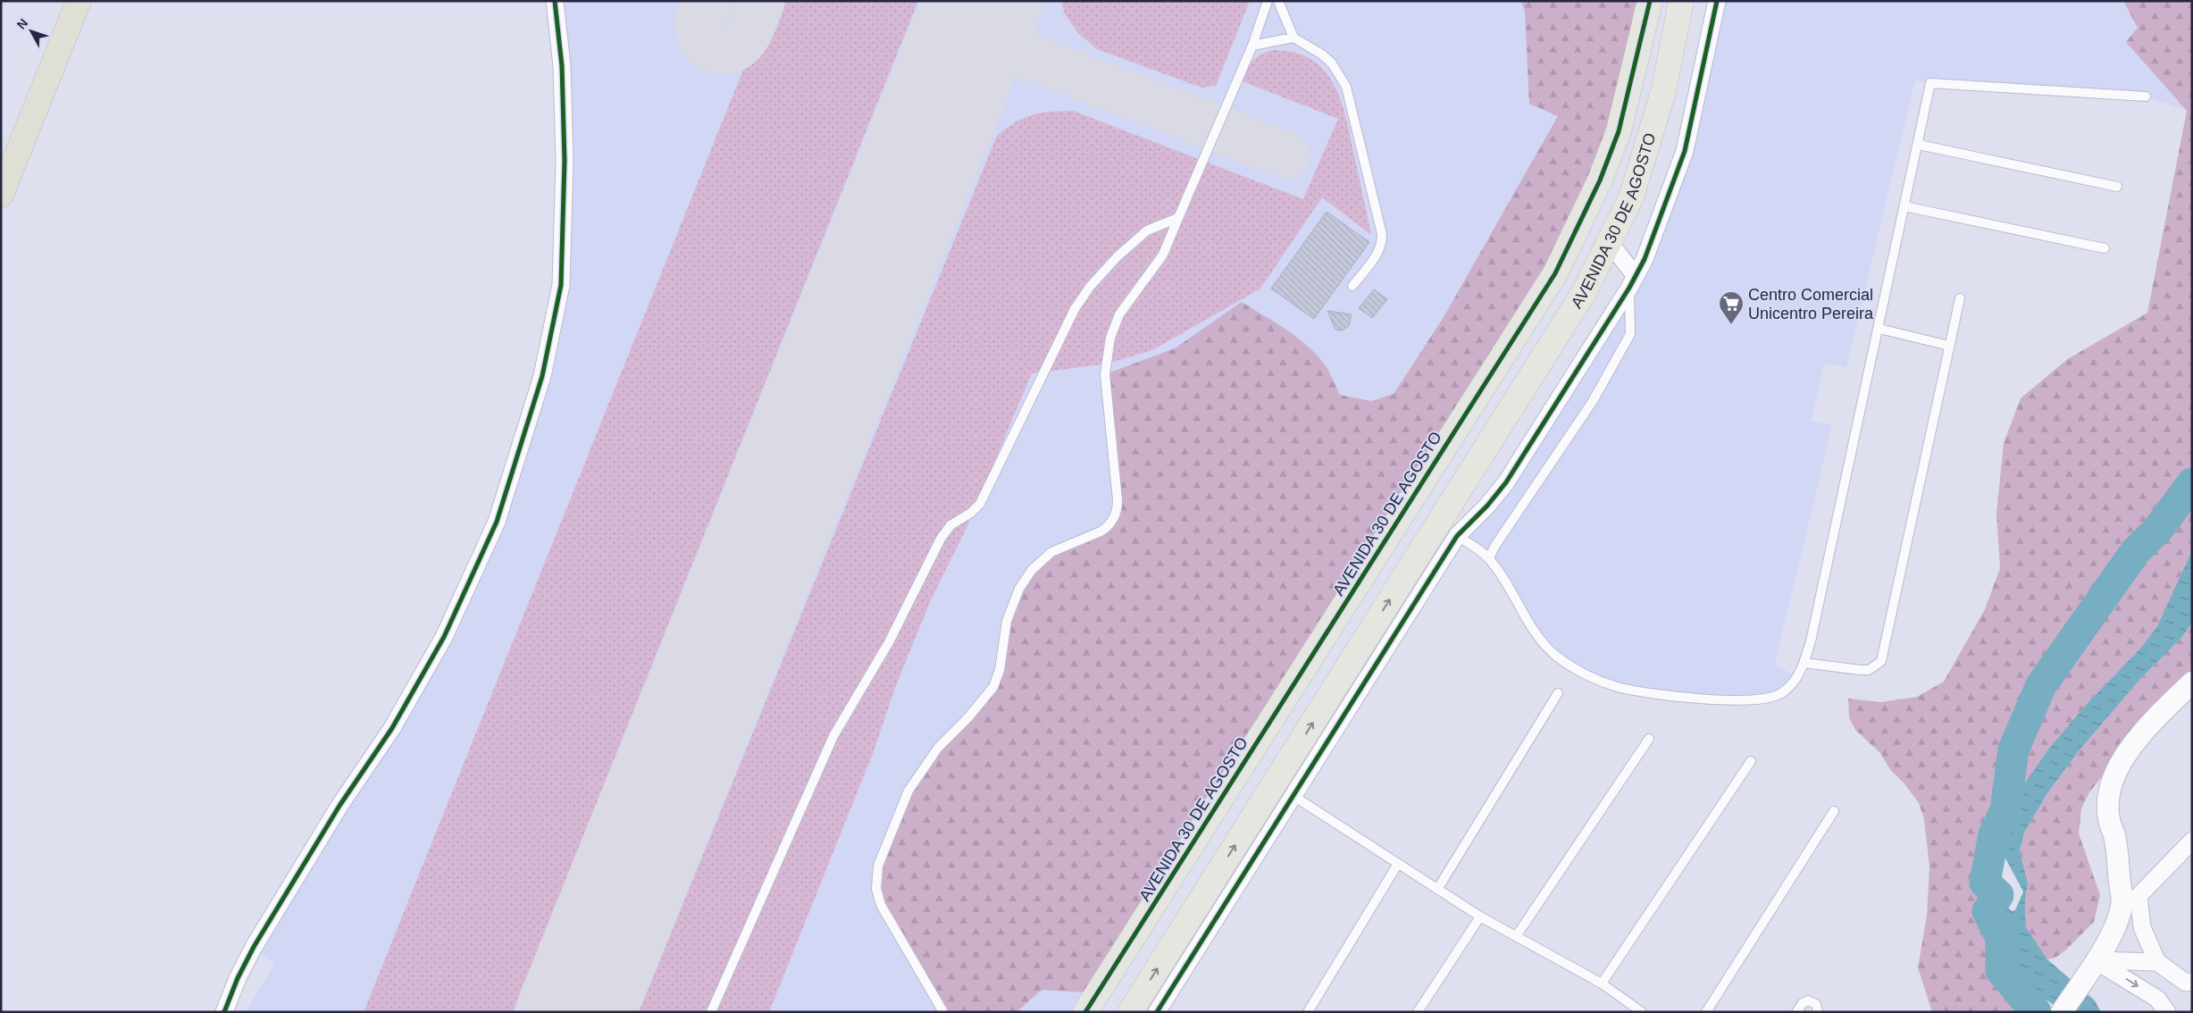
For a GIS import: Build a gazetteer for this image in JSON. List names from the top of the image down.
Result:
{
  "streets": {
    "main road": ["AVENIDA 30 DE AGOSTO"]
  },
  "places": {
    "supermarket": ["Centro Comercial Unicentro Pereira"]
  },
  "north": "top left"
}
